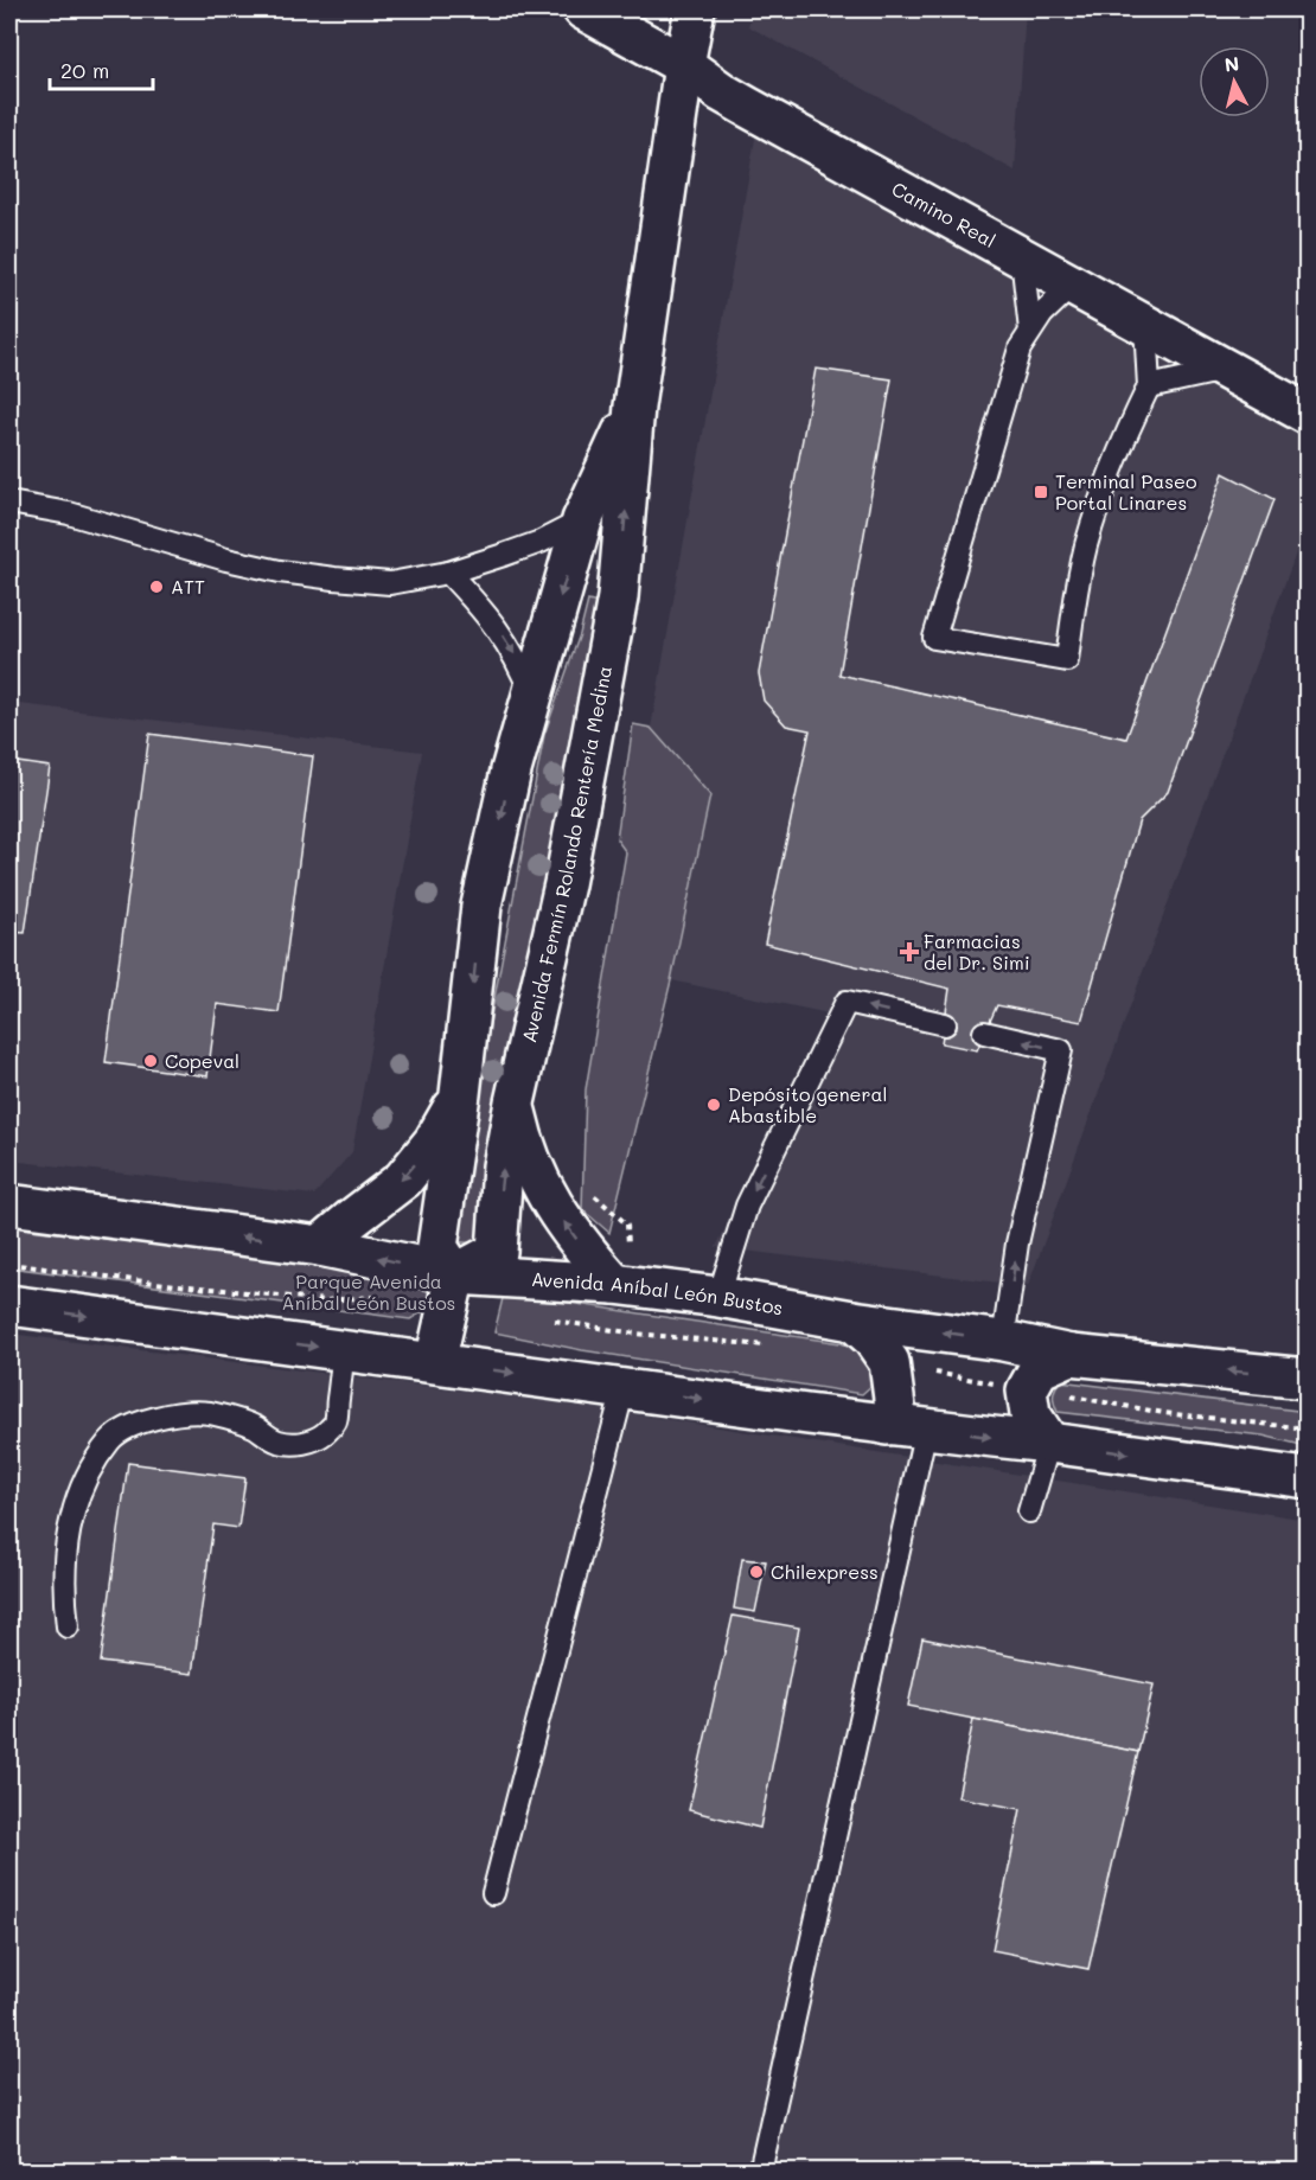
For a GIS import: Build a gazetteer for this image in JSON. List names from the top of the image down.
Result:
{
  "streets": {
    "main road": ["Camino Real", "Avenida Fermín Rolando Rentería Medina", "Avenida Aníbal León Bustos"]
  },
  "crossings": [
    ["Camino Real", "Avenida Fermín Rolando Rentería Medina"],
    ["Avenida Fermín Rolando Rentería Medina", "Avenida Aníbal León Bustos"]
  ],
  "parks": ["Parque Avenida Aníbal León Bustos"],
  "places": {
    "transit": ["Terminal Paseo Portal Linares"],
    "other": [
      "ATT",
      "Copeval",
      "Depósito general Abastible",
      "Chilexpress"
    ],
    "health": ["Farmacias del Dr. Simi"]
  },
  "scale_bar": "20 m",
  "north": "top"
}
